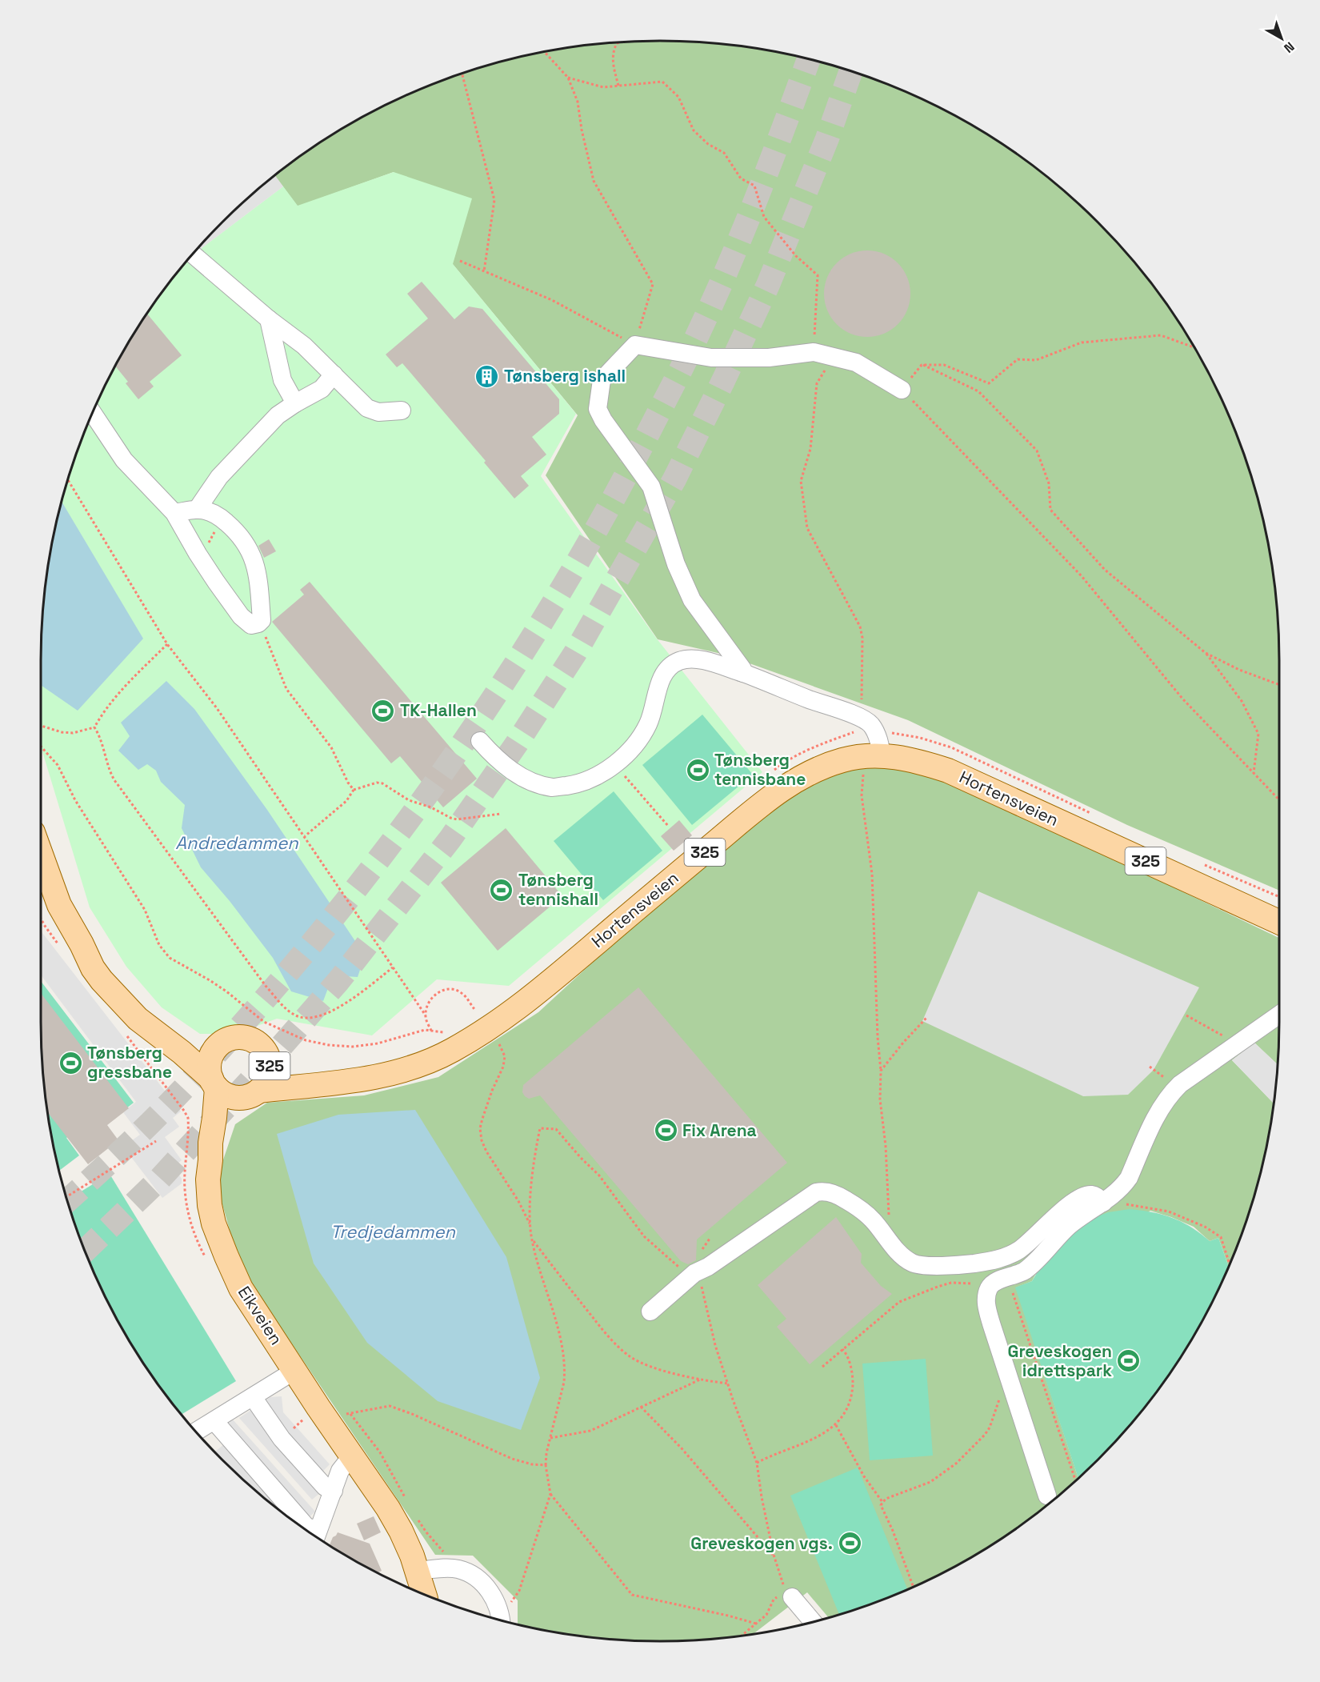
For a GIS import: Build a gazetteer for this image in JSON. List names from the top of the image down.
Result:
{
  "streets": {
    "main road": ["Hortensveien", "325", "Eikveien"]
  },
  "crossings": [
    ["Hortensveien", "325"],
    ["Hortensveien", "Eikveien"],
    ["325", "Eikveien"]
  ],
  "water": ["Andredammen", "Tredjedammen"],
  "places": {
    "building": ["Tønsberg ishall"],
    "sports": [
      "TK-Hallen",
      "Tønsberg tennisbane",
      "Tønsberg tennishall",
      "Tønsberg gressbane",
      "Fix Arena",
      "Greveskogen idrettspark",
      "Greveskogen vgs."
    ]
  },
  "north": "bottom right"
}
